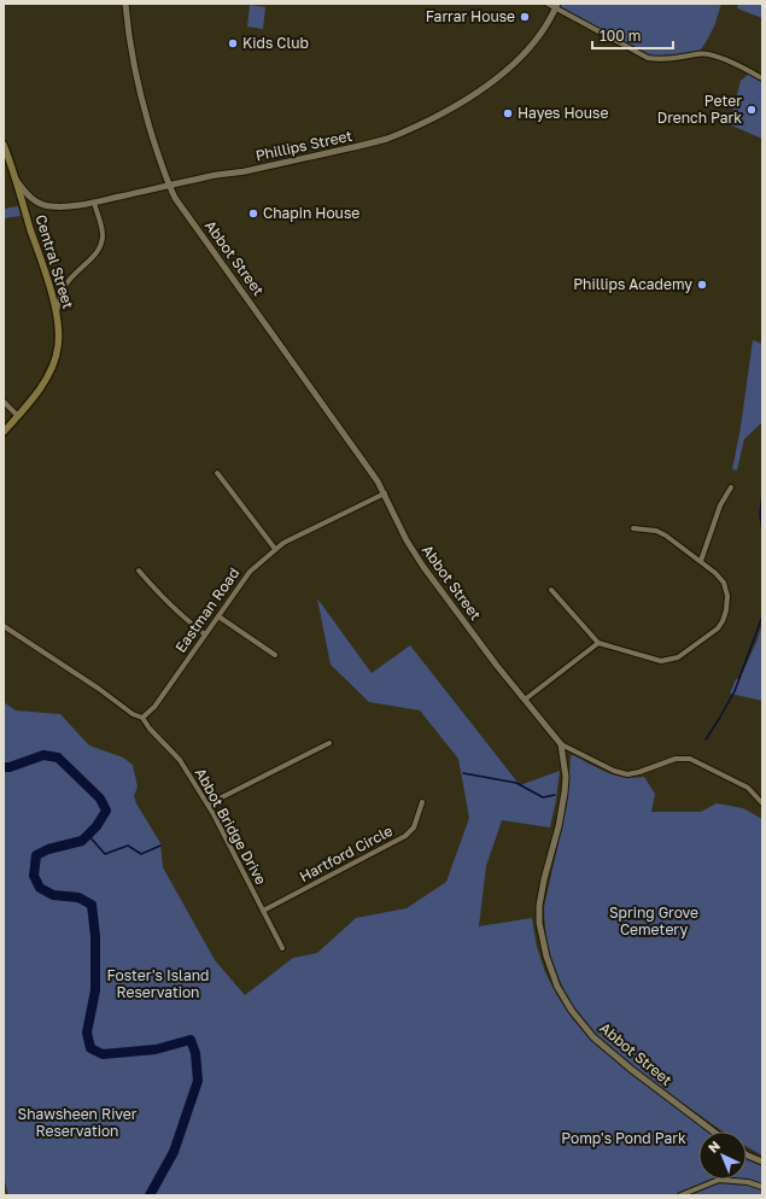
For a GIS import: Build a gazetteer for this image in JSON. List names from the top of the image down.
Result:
{
  "streets": {
    "main road": ["Central Street"],
    "street": [
      "Phillips Street",
      "Abbot Street",
      "Eastman Road",
      "Abbot Bridge Drive",
      "Hartford Circle"
    ]
  },
  "crossings": [
    ["Phillips Street", "Abbot Street"],
    ["Phillips Street", "Central Street"],
    ["Abbot Street", "Eastman Road"],
    ["Eastman Road", "Abbot Bridge Drive"],
    ["Abbot Bridge Drive", "Hartford Circle"]
  ],
  "parks": [
    "Spring Grove Cemetery",
    "Foster's Island Reservation",
    "Shawsheen River Reservation",
    "Pomp's Pond Park"
  ],
  "places": [
    "Farrar House",
    "Kids Club",
    "Peter Drench Park",
    "Hayes House",
    "Chapin House",
    "Phillips Academy"
  ],
  "scale_bar": "100 m",
  "north": "top left"
}
